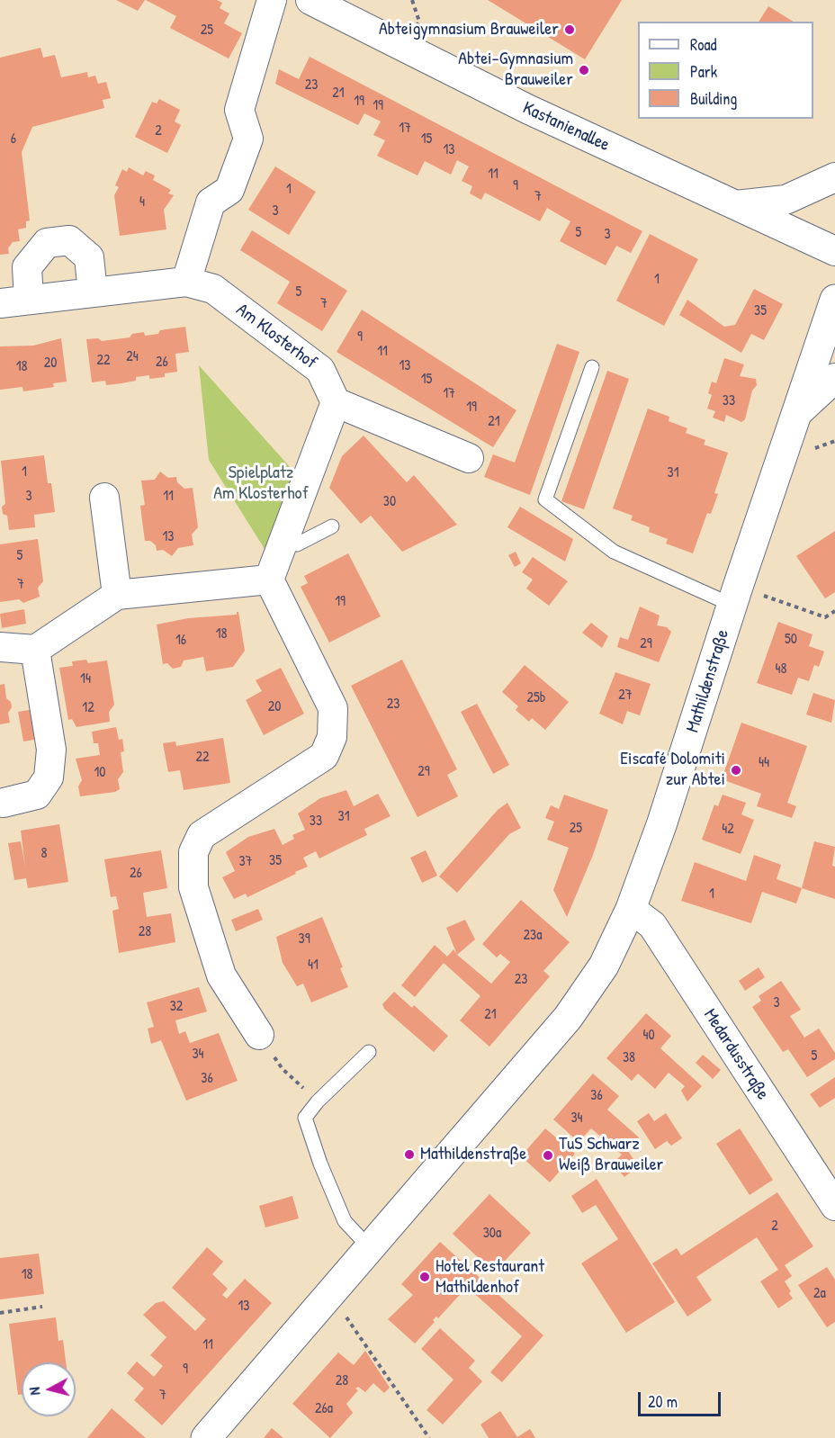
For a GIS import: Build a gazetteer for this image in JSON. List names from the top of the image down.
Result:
{
  "streets": {
    "street": [
      "Kastanienallee",
      "Am Klosterhof",
      "Mathildenstraße",
      "Medardusstraße"
    ]
  },
  "crossings": [
    ["Mathildenstraße", "Medardusstraße"]
  ],
  "parks": ["Spielplatz Am Klosterhof"],
  "places": [
    "Abteigymnasium Brauweiler",
    "Abtei-Gymnasium Brauweiler",
    "Eiscafé Dolomiti zur Abtei",
    "Mathildenstraße",
    "TuS Schwarz Weiß Brauweiler",
    "Hotel Restaurant Mathildenhof"
  ],
  "house_numbers": [
    "25",
    "23",
    "21",
    "19",
    "19",
    "17",
    "2",
    "6",
    "15",
    "13",
    "11",
    "9",
    "1",
    "7",
    "4",
    "3",
    "5",
    "3",
    "1",
    "5",
    "7",
    "35",
    "9",
    "11",
    "24",
    "22",
    "26",
    "20",
    "13",
    "18",
    "15",
    "17",
    "33",
    "19",
    "21",
    "1",
    "31",
    "3",
    "11",
    "30",
    "13",
    "5",
    "7",
    "19",
    "18",
    "50",
    "16",
    "29",
    "48",
    "14",
    "27",
    "25b",
    "23",
    "20",
    "12",
    "22",
    "44",
    "29",
    "10",
    "31",
    "33",
    "25",
    "42",
    "8",
    "35",
    "37",
    "26",
    "1",
    "28",
    "23a",
    "39",
    "41",
    "23",
    "3",
    "32",
    "21",
    "40",
    "34",
    "5",
    "38",
    "36",
    "36",
    "34",
    "2",
    "30a",
    "18",
    "2a",
    "13",
    "11",
    "9",
    "28",
    "7",
    "26a"
  ],
  "legend": ["Road", "Park", "Building"],
  "scale_bar": "20 m",
  "north": "left"
}
